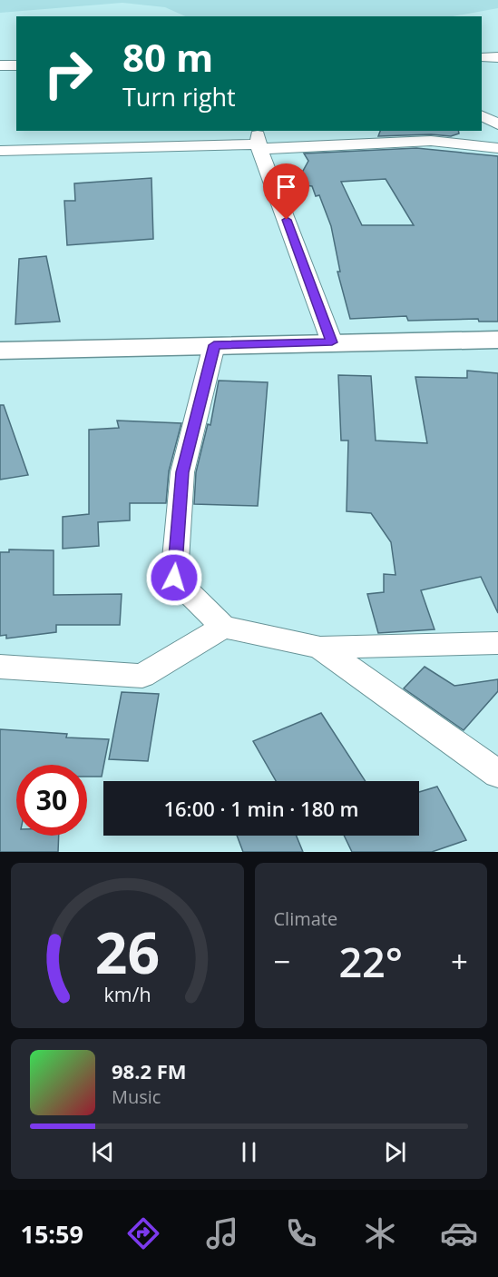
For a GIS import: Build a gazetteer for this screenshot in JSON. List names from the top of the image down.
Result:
{
  "page": {
    "turn": ["80 m", "Turn right"],
    "limit": "30",
    "trip": "16:00 · 1 min · 180 m",
    "tile": "Climate",
    "heat": ["−", "22°", "+"],
    "song": ["98.2 FM", "Music"],
    "tabs": "15:59",
    "gauge": ["26", "km/h"]
  }
}
